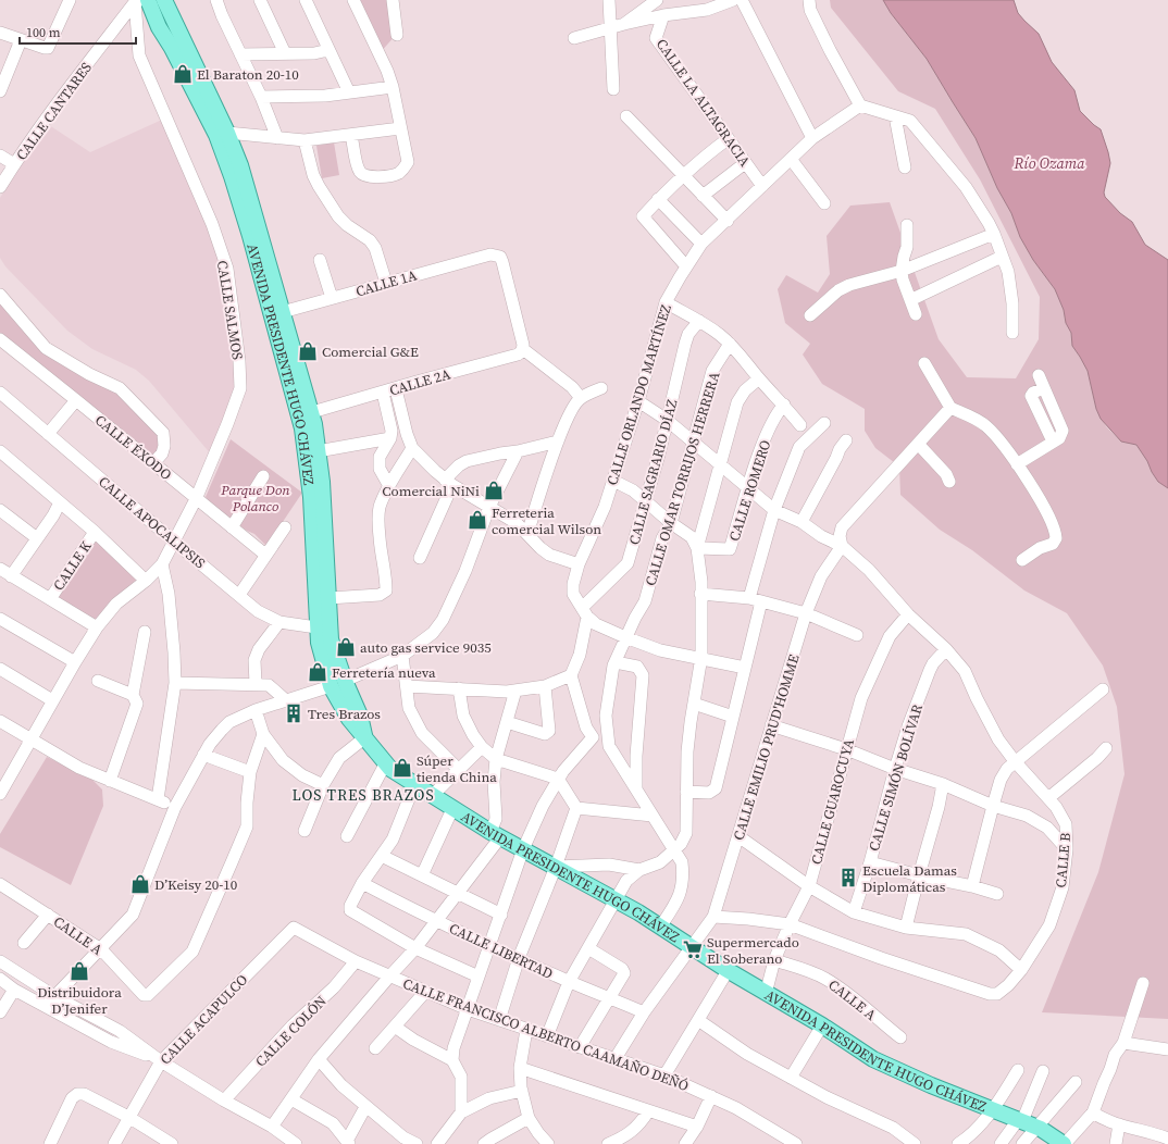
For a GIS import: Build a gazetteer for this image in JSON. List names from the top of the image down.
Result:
{
  "streets": {
    "main road": ["AVENIDA PRESIDENTE HUGO CHÁVEZ"],
    "street": [
      "CALLE LA ALTAGRACIA",
      "CALLE CANTARES",
      "CALLE 1A",
      "CALLE SALMOS",
      "CALLE 2A",
      "CALLE ORLANDO MARTÍNEZ",
      "CALLE ÉXODO",
      "CALLE SAGRARIO DÍAZ",
      "CALLE OMAR TORRIJOS HERRERA",
      "CALLE ROMERO",
      "CALLE APOCALIPSIS",
      "CALLE K",
      "CALLE EMILIO PRUD'HOMME",
      "CALLE SIMÓN BOLÍVAR",
      "CALLE GUAROCUYA",
      "CALLE B",
      "CALLE A",
      "CALLE LIBERTAD",
      "CALLE ACAPULCO",
      "CALLE COLÓN",
      "CALLE FRANCISCO ALBERTO CAAMAÑO DEÑÓ"
    ]
  },
  "crossings": [
    ["CALLE LA ALTAGRACIA", "CALLE ORLANDO MARTÍNEZ"],
    ["CALLE CANTARES", "CALLE SALMOS"],
    ["CALLE CANTARES", "AVENIDA PRESIDENTE HUGO CHÁVEZ"],
    ["CALLE 1A", "AVENIDA PRESIDENTE HUGO CHÁVEZ"],
    ["CALLE 1A", "CALLE 2A"],
    ["CALLE SALMOS", "AVENIDA PRESIDENTE HUGO CHÁVEZ"],
    ["CALLE SALMOS", "CALLE ÉXODO"],
    ["CALLE SALMOS", "CALLE APOCALIPSIS"],
    ["AVENIDA PRESIDENTE HUGO CHÁVEZ", "CALLE 2A"],
    ["AVENIDA PRESIDENTE HUGO CHÁVEZ", "CALLE APOCALIPSIS"],
    ["AVENIDA PRESIDENTE HUGO CHÁVEZ", "CALLE EMILIO PRUD'HOMME"],
    ["AVENIDA PRESIDENTE HUGO CHÁVEZ", "CALLE GUAROCUYA"],
    ["CALLE ORLANDO MARTÍNEZ", "CALLE SAGRARIO DÍAZ"],
    ["CALLE ORLANDO MARTÍNEZ", "CALLE B"],
    ["CALLE SAGRARIO DÍAZ", "CALLE B"],
    ["CALLE OMAR TORRIJOS HERRERA", "CALLE B"],
    ["CALLE ROMERO", "CALLE B"],
    ["CALLE EMILIO PRUD'HOMME", "CALLE B"],
    ["CALLE EMILIO PRUD'HOMME", "CALLE LIBERTAD"],
    ["CALLE EMILIO PRUD'HOMME", "CALLE FRANCISCO ALBERTO CAAMAÑO DEÑÓ"],
    ["CALLE SIMÓN BOLÍVAR", "CALLE B"],
    ["CALLE GUAROCUYA", "CALLE B"],
    ["CALLE GUAROCUYA", "CALLE A"],
    ["CALLE ACAPULCO", "CALLE FRANCISCO ALBERTO CAAMAÑO DEÑÓ"],
    ["CALLE COLÓN", "CALLE FRANCISCO ALBERTO CAAMAÑO DEÑÓ"]
  ],
  "districts": ["LOS TRES BRAZOS"],
  "water": ["Río Ozama"],
  "parks": ["Parque Don Polanco"],
  "places": {
    "shop": [
      "El Baraton 20-10",
      "Comercial G&E",
      "Comercial NiNi",
      "Ferreteria comercial Wilson",
      "auto gas service 9035",
      "Ferretería nueva",
      "Súper tienda China",
      "D’Keisy 20-10",
      "Distribuidora D’Jenifer"
    ],
    "building": ["Tres Brazos", "Escuela Damas Diplomáticas"],
    "supermarket": ["Supermercado El Soberano"]
  },
  "scale_bar": "100 m"
}
